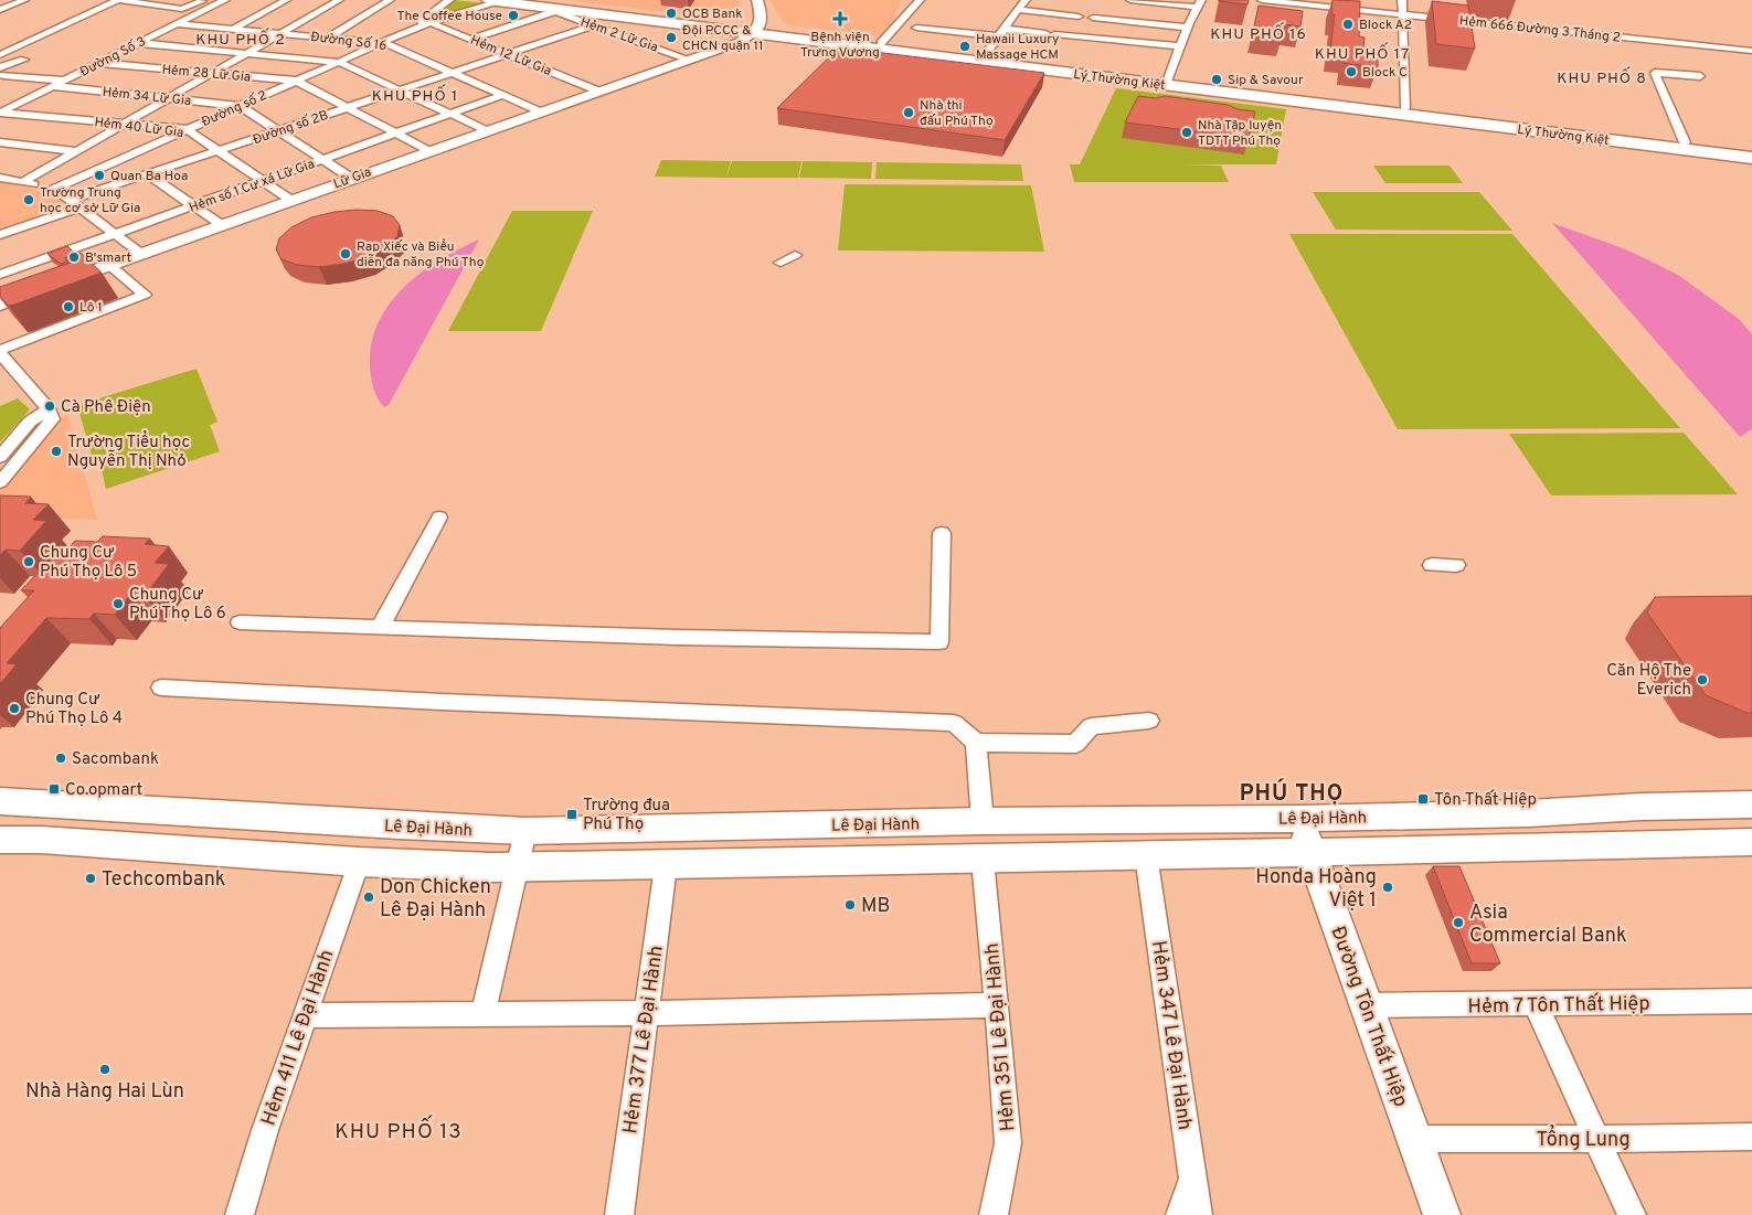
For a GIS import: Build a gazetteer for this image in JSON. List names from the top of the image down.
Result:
{
  "streets": {
    "main road": [
      "Lý Thường Kiệt",
      "Lữ Gia",
      "Lê Đại Hành",
      "Đường Tôn Thất Hiệp"
    ],
    "street": [
      "Hẻm 666 Đường 3 Tháng 2",
      "Hẻm 2 Lữ Gia",
      "Đường Số 16",
      "Hẻm 12 Lữ Gia",
      "Đường Số 3",
      "Hẻm 28 Lữ Gia",
      "Hẻm 34 Lữ Gia",
      "Đường số 2",
      "Hẻm 40 Lữ Gia",
      "Đường số 2B",
      "Hẻm số 1 Cư xá Lữ Gia",
      "Hẻm 7 Tôn Thất Hiệp",
      "Hẻm 347 Lê Đại Hành",
      "Hẻm 411 Lê Đại Hành",
      "Hẻm 351 Lê Đại Hành",
      "Hẻm 377 Lê Đại Hành",
      "Tổng Lung"
    ]
  },
  "crossings": [
    ["Hẻm 2 Lữ Gia", "Lý Thường Kiệt"],
    ["Hẻm 2 Lữ Gia", "Đường số 2B"],
    ["Hẻm 2 Lữ Gia", "Lữ Gia"],
    ["Đường Số 16", "Đường Số 3"],
    ["Đường Số 16", "Đường số 2"],
    ["Đường Số 16", "Đường số 2B"],
    ["Đường Số 16", "Lữ Gia"],
    ["Đường Số 16", "Hẻm số 1 Cư xá Lữ Gia"],
    ["Hẻm 12 Lữ Gia", "Đường số 2"],
    ["Hẻm 12 Lữ Gia", "Đường số 2B"],
    ["Hẻm 12 Lữ Gia", "Lữ Gia"],
    ["Đường Số 3", "Hẻm 28 Lữ Gia"],
    ["Đường Số 3", "Hẻm 34 Lữ Gia"],
    ["Đường Số 3", "Hẻm 40 Lữ Gia"],
    ["Hẻm 28 Lữ Gia", "Đường số 2"],
    ["Hẻm 28 Lữ Gia", "Đường số 2B"],
    ["Hẻm 28 Lữ Gia", "Lữ Gia"],
    ["Hẻm 28 Lữ Gia", "Hẻm số 1 Cư xá Lữ Gia"],
    ["Lý Thường Kiệt", "Lữ Gia"],
    ["Hẻm 34 Lữ Gia", "Đường số 2"],
    ["Hẻm 34 Lữ Gia", "Đường số 2B"],
    ["Hẻm 34 Lữ Gia", "Lữ Gia"],
    ["Hẻm 34 Lữ Gia", "Hẻm số 1 Cư xá Lữ Gia"],
    ["Đường số 2", "Hẻm 40 Lữ Gia"],
    ["Hẻm 40 Lữ Gia", "Đường số 2B"],
    ["Hẻm 40 Lữ Gia", "Lữ Gia"],
    ["Hẻm 40 Lữ Gia", "Hẻm số 1 Cư xá Lữ Gia"],
    ["Lữ Gia", "Hẻm số 1 Cư xá Lữ Gia"],
    ["Lê Đại Hành", "Đường Tôn Thất Hiệp"],
    ["Lê Đại Hành", "Hẻm 347 Lê Đại Hành"],
    ["Lê Đại Hành", "Hẻm 411 Lê Đại Hành"],
    ["Lê Đại Hành", "Hẻm 351 Lê Đại Hành"],
    ["Lê Đại Hành", "Hẻm 377 Lê Đại Hành"],
    ["Hẻm 7 Tôn Thất Hiệp", "Đường Tôn Thất Hiệp"],
    ["Đường Tôn Thất Hiệp", "Tổng Lung"]
  ],
  "districts": [
    "KHU PHỐ 16",
    "KHU PHỐ 2",
    "KHU PHỐ 17",
    "KHU PHỐ 8",
    "KHU PHỐ 1",
    "PHÚ THỌ",
    "KHU PHỐ 13"
  ],
  "places": {
    "other": [
      "OCB Bank",
      "The Coffee House",
      "Block A2",
      "Đội PCCC & CHCN quận 11",
      "Hawaii Luxury Massage HCM",
      "Block C",
      "Sip & Savour",
      "Nhà thi đấu Phú Thọ",
      "Nhà Tập luyện TDTT Phú Thọ",
      "Quan Ba Hoa",
      "Trường Trung học cơ sở Lữ Gia",
      "Rạp Xiếc và Biểu diễn đa năng Phú Thọ",
      "B'smart",
      "Lô 1",
      "Cà Phê Điện",
      "Trường Tiểu học Nguyễn Thị Nhỏ",
      "Chung Cư Phú Thọ Lô 5",
      "Chung Cư Phú Thọ Lô 6",
      "Căn Hộ The Everich",
      "Chung Cư Phú Thọ Lô 4",
      "Sacombank",
      "Techcombank",
      "Honda Hoàng Việt 1",
      "Don Chicken Lê Đại Hành",
      "MB",
      "Asia Commercial Bank",
      "Nhà Hàng Hai Lùn"
    ],
    "health": ["Bệnh viện Trưng Vương"],
    "transit": ["Co.opmart", "Tôn Thất Hiệp", "Trường đua Phú Thọ"]
  }
}
